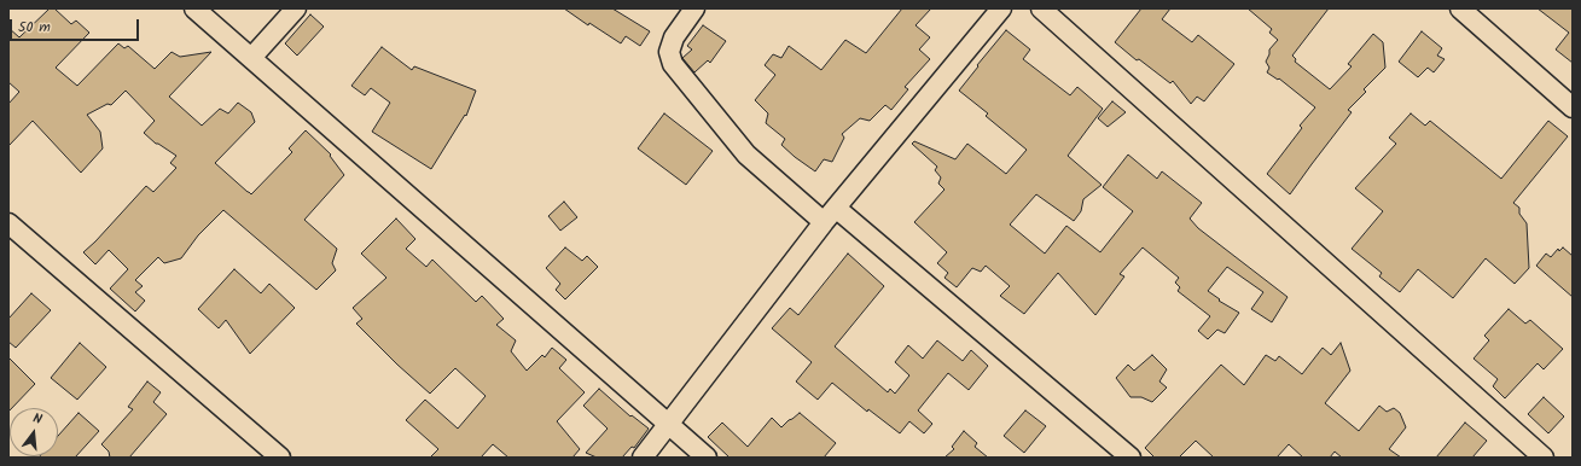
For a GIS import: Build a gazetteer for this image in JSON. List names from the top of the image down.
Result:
{
  "scale_bar": "50 m",
  "north": "top"
}
